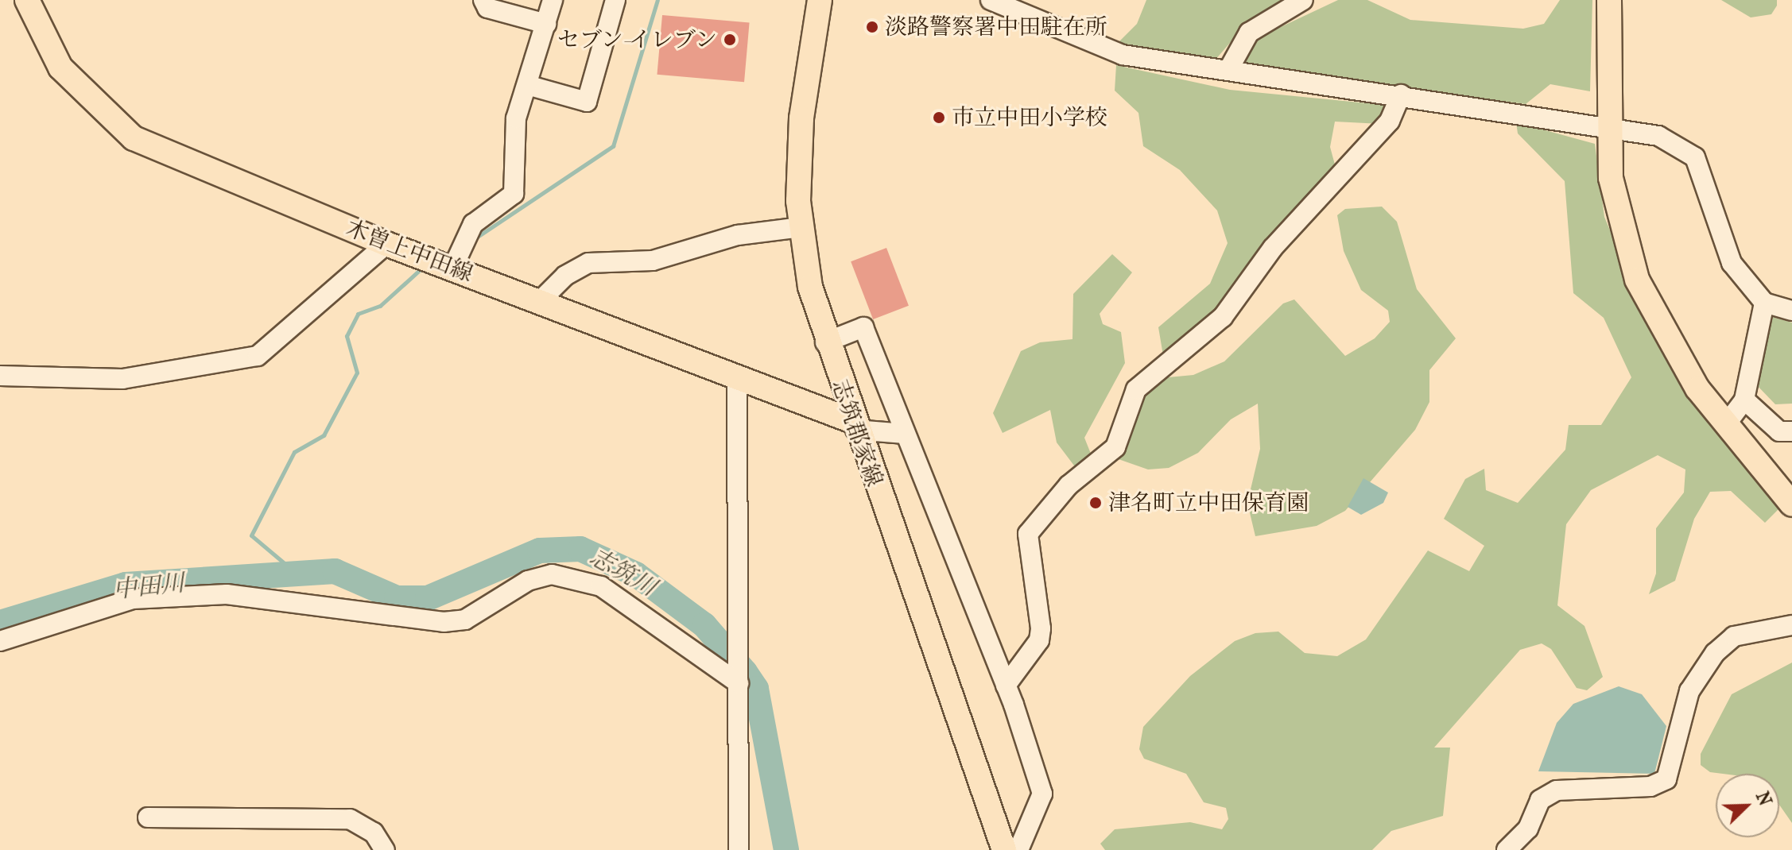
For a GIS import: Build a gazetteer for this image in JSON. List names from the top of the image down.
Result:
{
  "streets": {
    "main road": ["木曽上中田線", "志筑郡家線"]
  },
  "crossings": [
    ["木曽上中田線", "志筑郡家線"]
  ],
  "water": ["志筑川", "中田川"],
  "places": [
    "淡路警察署中田駐在所",
    "セブン-イレブン",
    "市立中田小学校",
    "津名町立中田保育園"
  ],
  "north": "top right"
}
